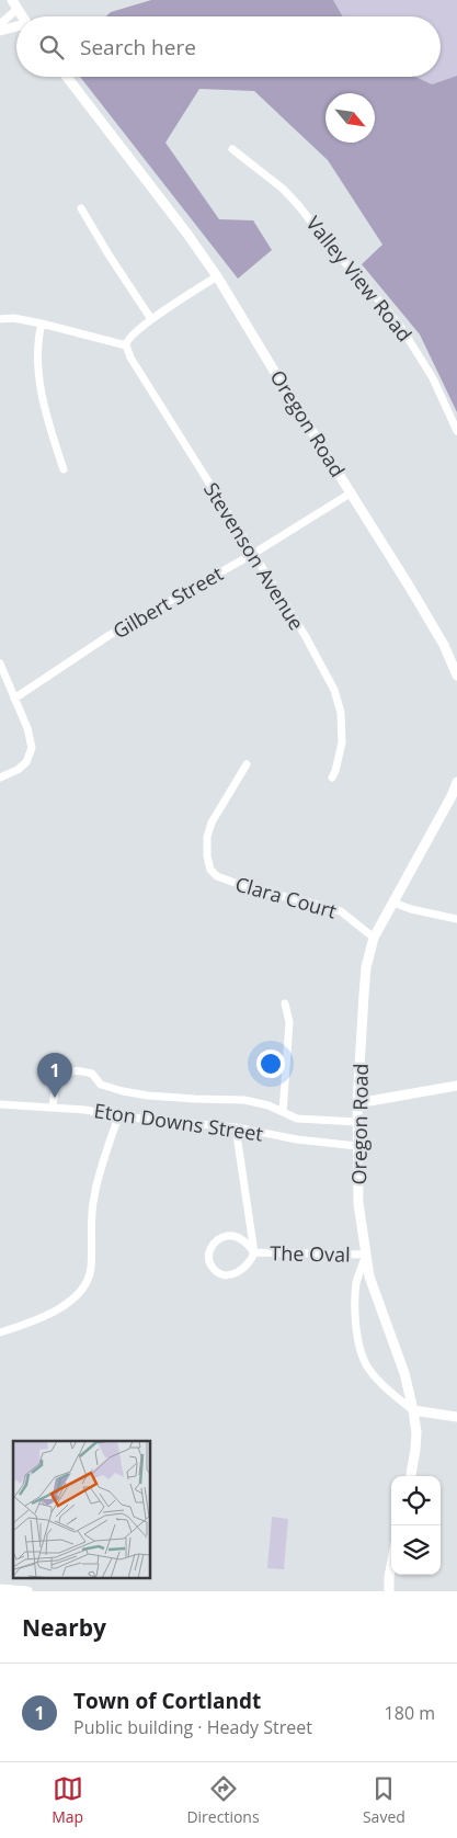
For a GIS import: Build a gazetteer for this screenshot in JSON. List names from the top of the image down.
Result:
{
  "streets": {
    "street": [
      "Valley View Road",
      "Oregon Road",
      "Stevenson Avenue",
      "Gilbert Street",
      "Clara Court",
      "Eton Downs Street",
      "The Oval"
    ]
  },
  "crossings": [
    ["Oregon Road", "Gilbert Street"],
    ["Oregon Road", "Clara Court"],
    ["Oregon Road", "Eton Downs Street"],
    ["Oregon Road", "The Oval"],
    ["Stevenson Avenue", "Gilbert Street"],
    ["Eton Downs Street", "The Oval"]
  ],
  "north": "bottom right",
  "page": {
    "search": "Search here",
    "pins": "1",
    "heading": "Nearby",
    "list": [
      {
        "mark": "1",
        "name": "Town of Cortlandt",
        "note": "Public building · Heady Street",
        "value": "180 m"
      }
    ],
    "nav": ["Map", "Directions", "Saved"]
  }
}
